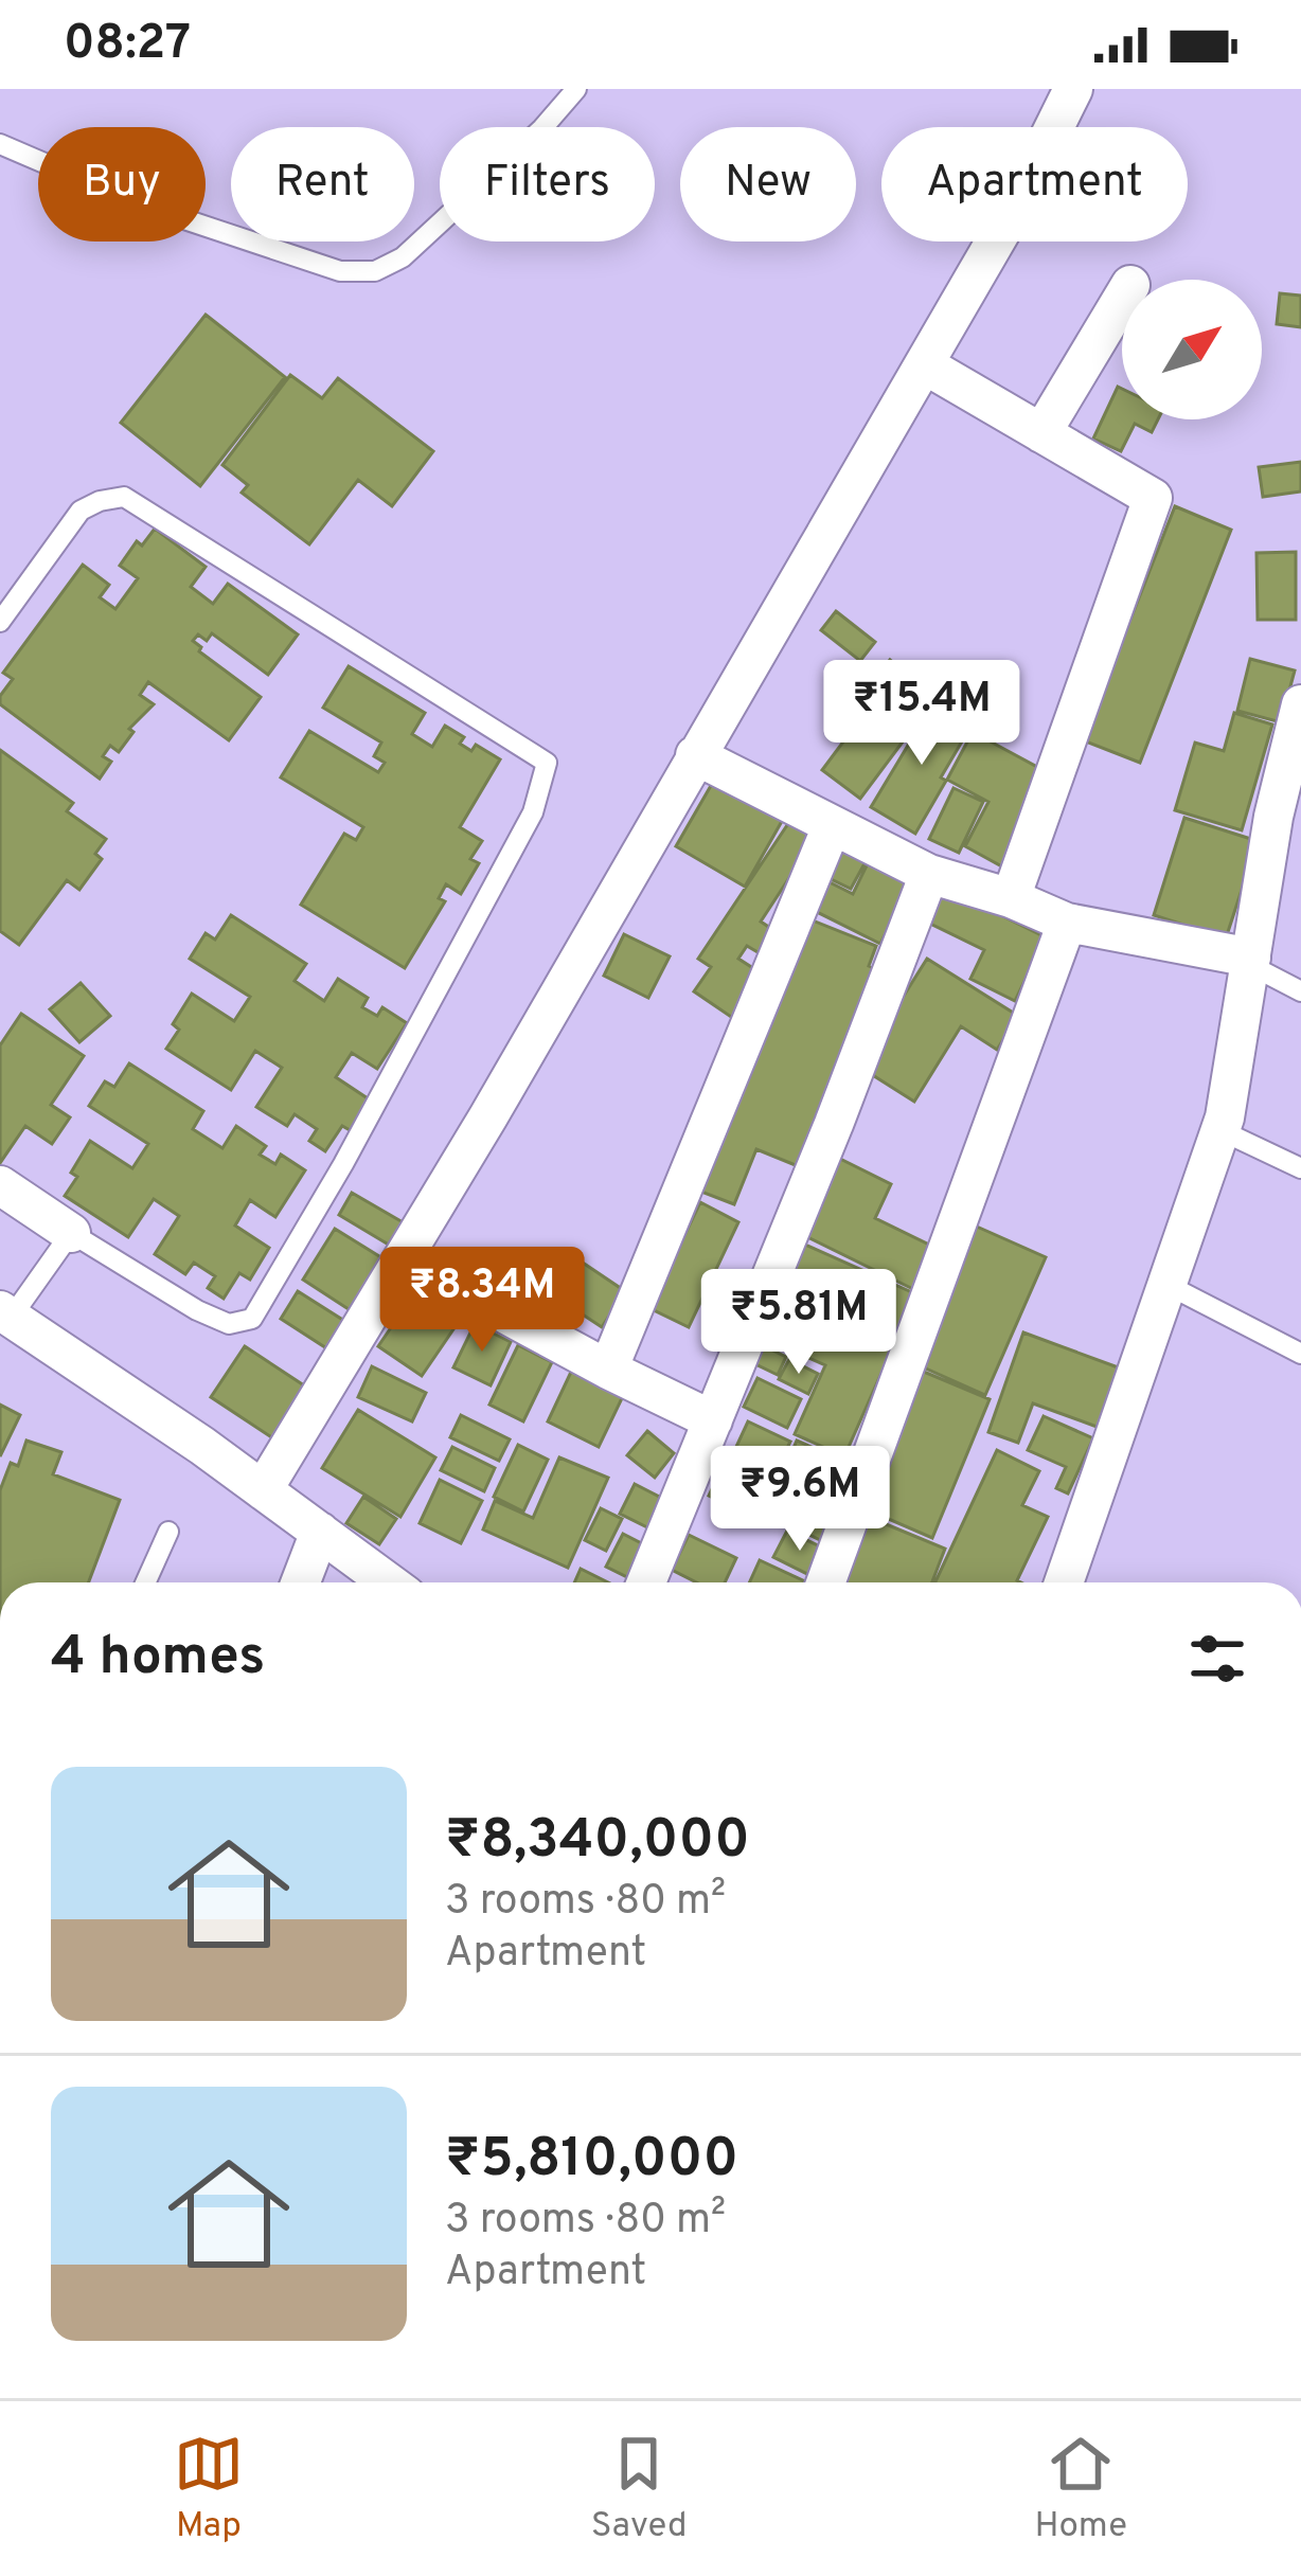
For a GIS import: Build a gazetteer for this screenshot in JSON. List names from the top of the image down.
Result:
{
  "north": "top right",
  "page": {
    "status": "08:27",
    "chip": [
      "Buy",
      "Rent",
      "Filters",
      "New",
      "Apartment"
    ],
    "price": [
      "₹15.4M",
      "₹8.34M",
      "₹5.81M",
      "₹9.6M"
    ],
    "heading": "4 homes",
    "list": [
      {
        "name": "₹8,340,000",
        "note": "3 rooms · 80 m² · Apartment"
      },
      {
        "name": "₹5,810,000",
        "note": "3 rooms · 80 m² · Apartment"
      }
    ],
    "tabs": ["Map", "Saved", "Home"]
  }
}
